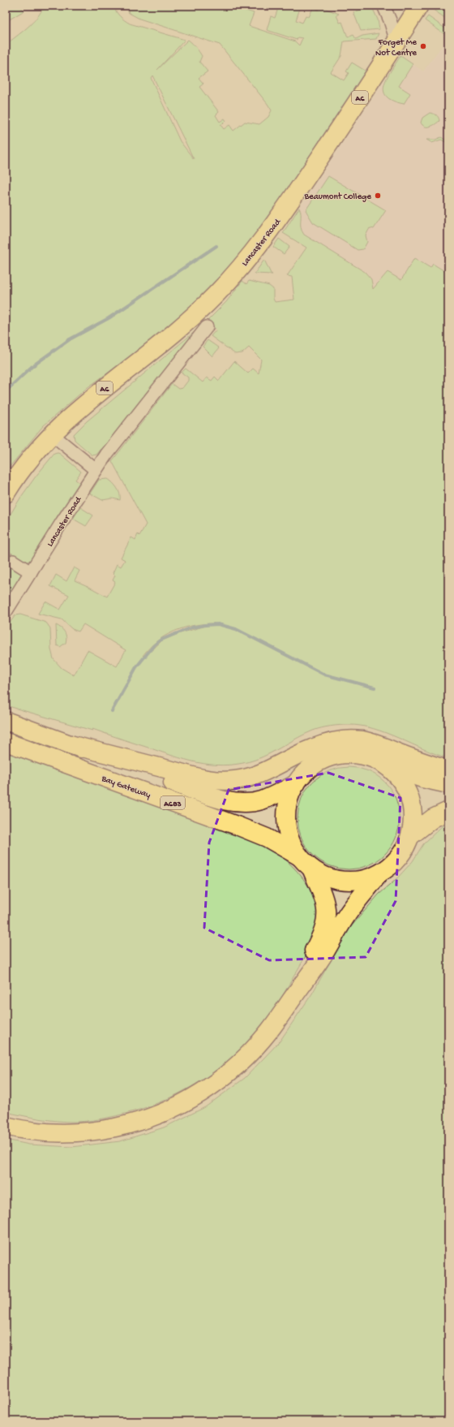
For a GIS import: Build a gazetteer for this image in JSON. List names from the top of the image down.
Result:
{
  "streets": {
    "main road": [
      "A6",
      "Lancaster Road",
      "Bay Gateway",
      "A683"
    ]
  },
  "places": ["Forget Me Not Centre", "Beaumont College"]
}
